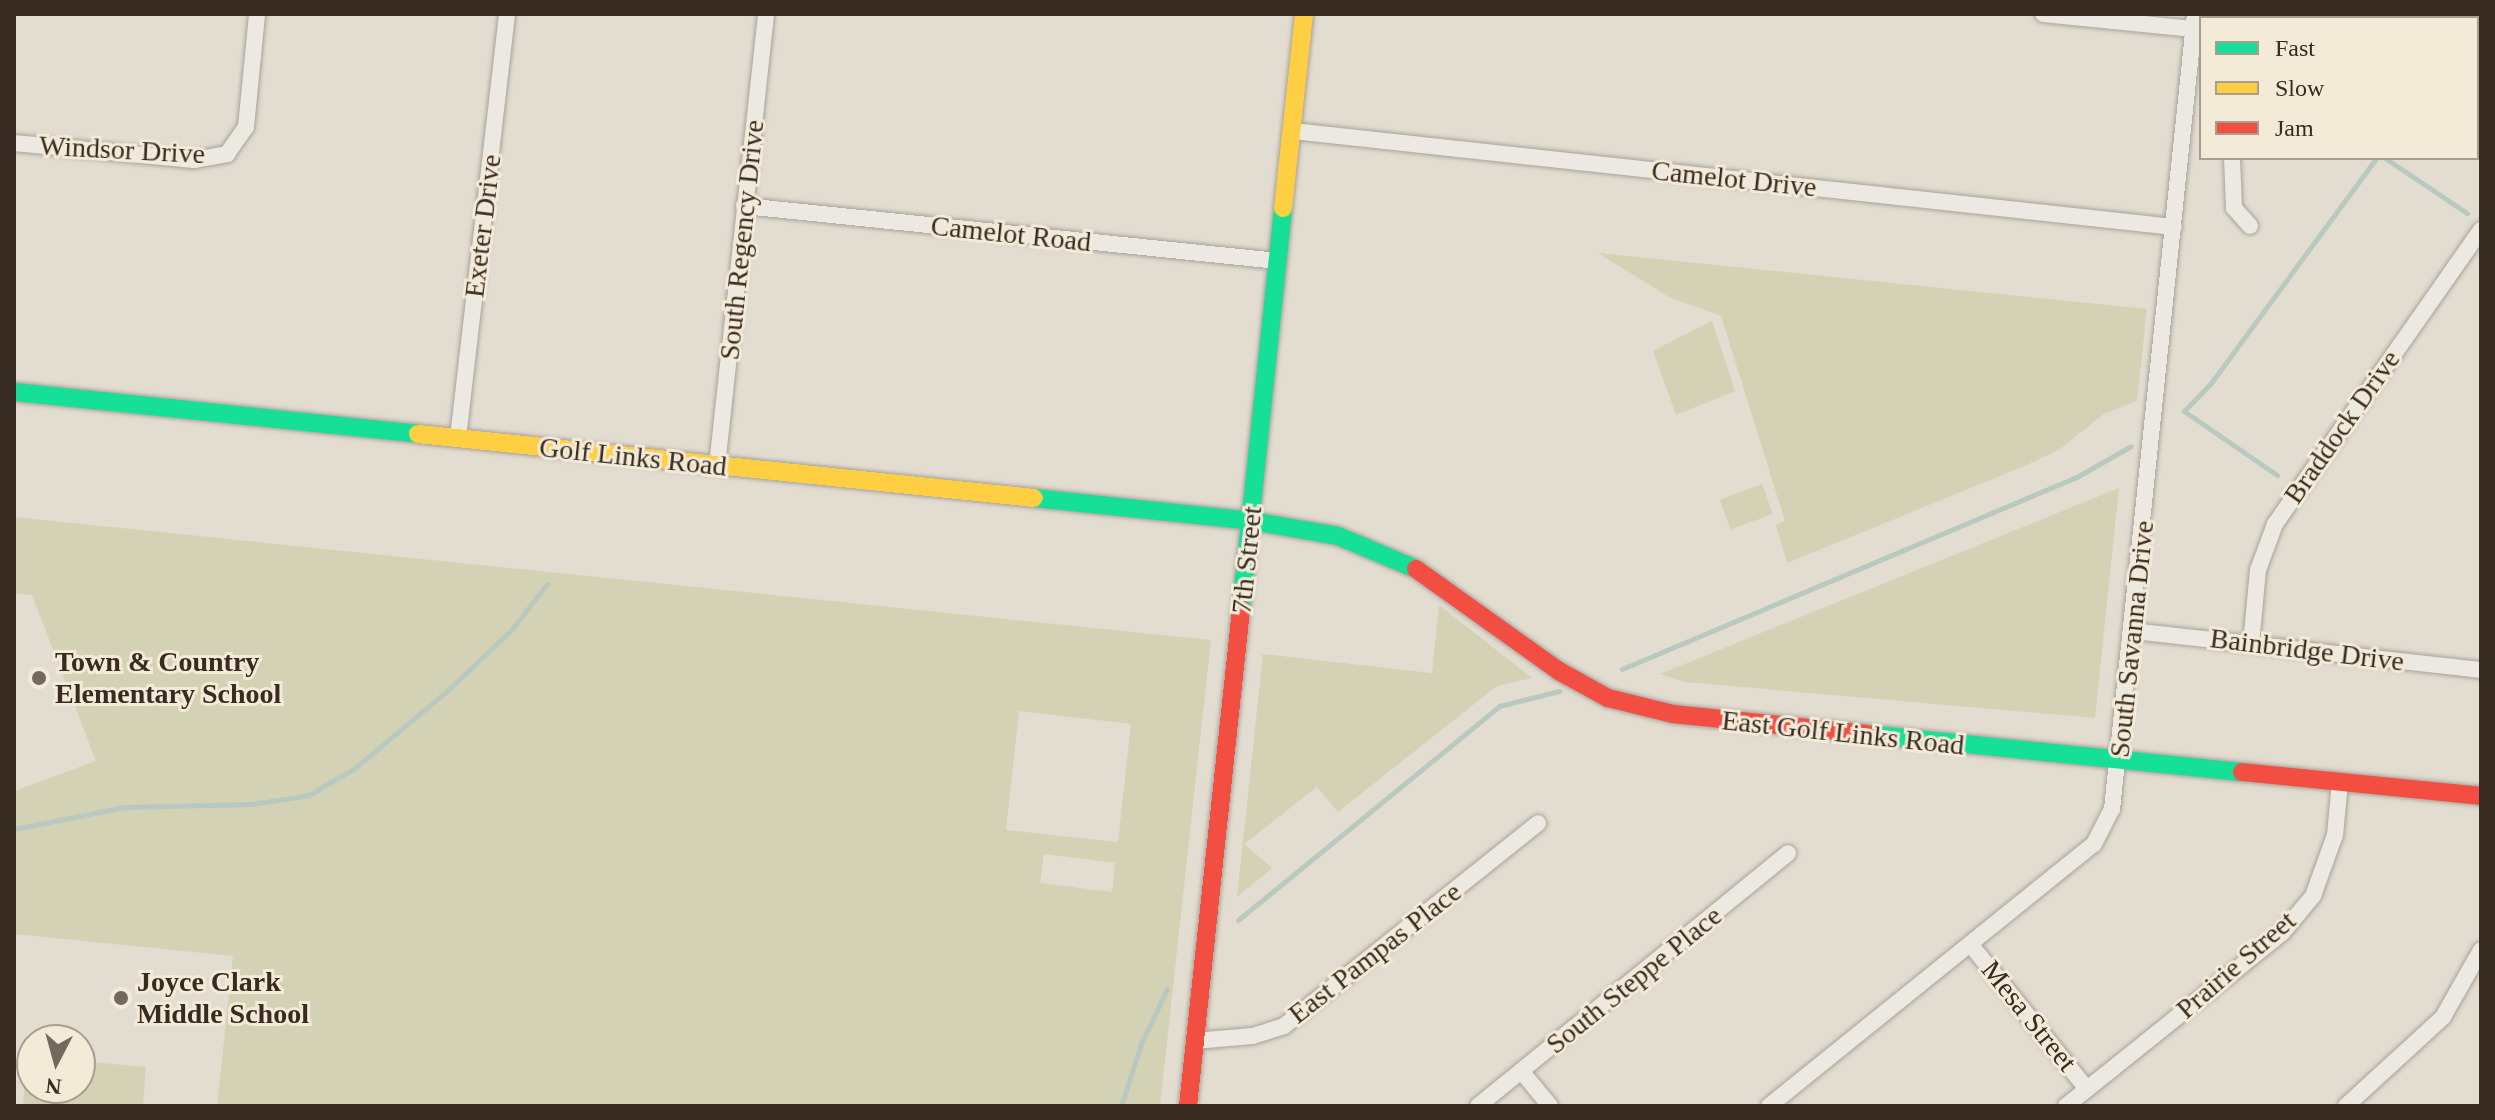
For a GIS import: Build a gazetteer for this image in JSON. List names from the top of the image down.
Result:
{
  "streets": {
    "street": [
      "Windsor Drive",
      "Camelot Drive",
      "Exeter Drive",
      "Camelot Road",
      "South Regency Drive",
      "Braddock Drive",
      "Golf Links Road",
      "7th Street",
      "South Savanna Drive",
      "Bainbridge Drive",
      "East Golf Links Road",
      "East Pampas Place",
      "Prairie Street",
      "South Steppe Place",
      "Mesa Street"
    ]
  },
  "crossings": [
    ["Camelot Drive", "7th Street"],
    ["Camelot Drive", "South Savanna Drive"],
    ["Exeter Drive", "Golf Links Road"],
    ["Camelot Road", "South Regency Drive"],
    ["Camelot Road", "7th Street"],
    ["South Regency Drive", "Golf Links Road"],
    ["Braddock Drive", "Bainbridge Drive"],
    ["Golf Links Road", "7th Street"],
    ["Golf Links Road", "East Golf Links Road"],
    ["7th Street", "East Golf Links Road"],
    ["7th Street", "East Pampas Place"],
    ["South Savanna Drive", "Bainbridge Drive"],
    ["South Savanna Drive", "East Golf Links Road"],
    ["South Savanna Drive", "Mesa Street"],
    ["East Golf Links Road", "Prairie Street"],
    ["Prairie Street", "Mesa Street"]
  ],
  "places": ["Town & Country Elementary School", "Joyce Clark Middle School"],
  "legend": ["Fast", "Slow", "Jam"],
  "north": "bottom"
}
